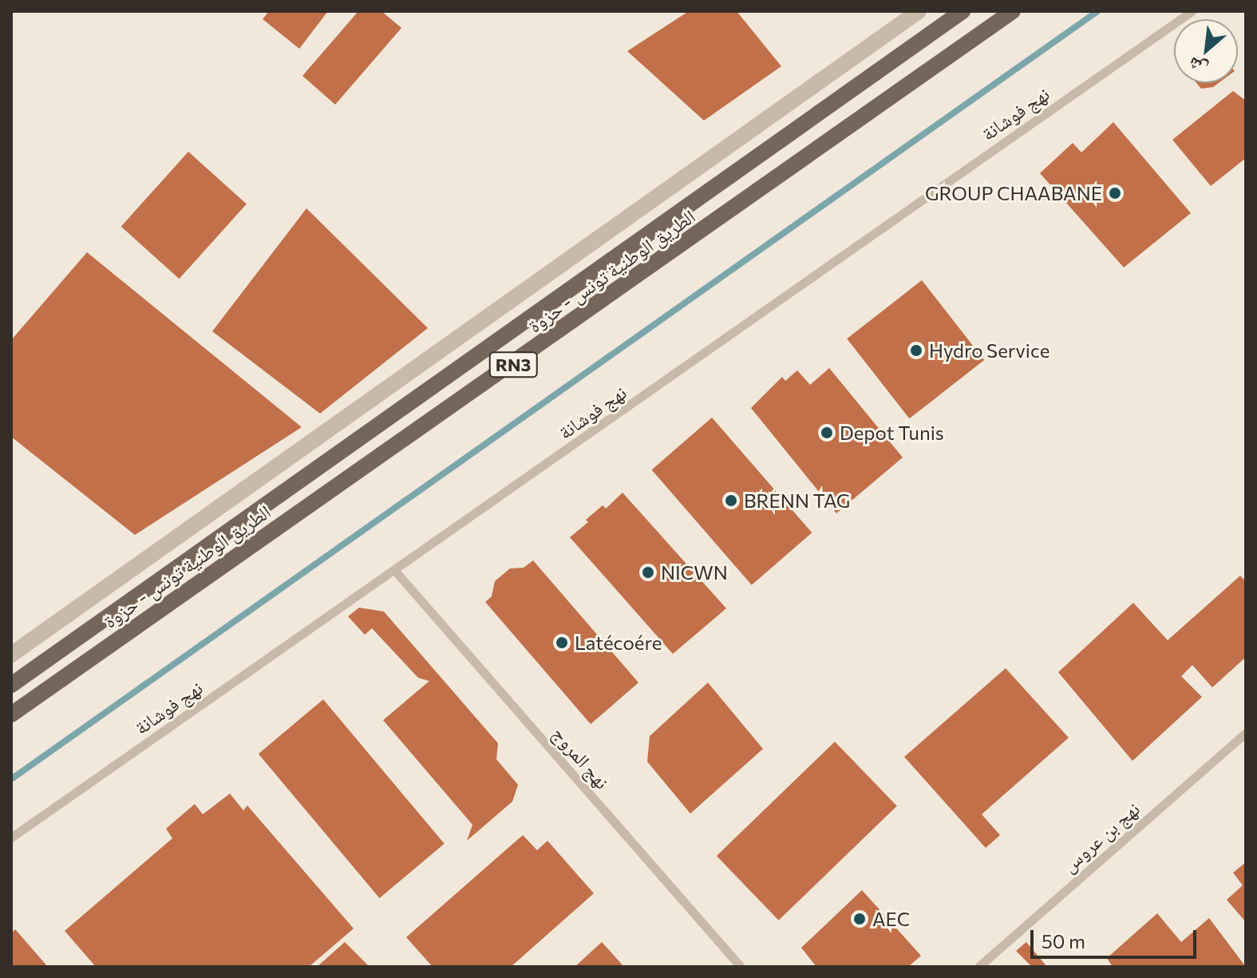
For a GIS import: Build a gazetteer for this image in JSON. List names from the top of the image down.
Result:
{
  "streets": {
    "main road": ["الطريق الوطنية تونس - حزوة", "RN3"],
    "lane": ["نهج فوشانة", "نهج المروج", "نهج بن عروس"]
  },
  "crossings": [
    ["نهج فوشانة", "نهج المروج"]
  ],
  "places": [
    "GROUP CHAABANE",
    "Hydro Service",
    "Depot Tunis",
    "BRENN TAG",
    "NICWN",
    "Latécoére",
    "AEC"
  ],
  "scale_bar": "50 m",
  "north": "bottom left"
}
